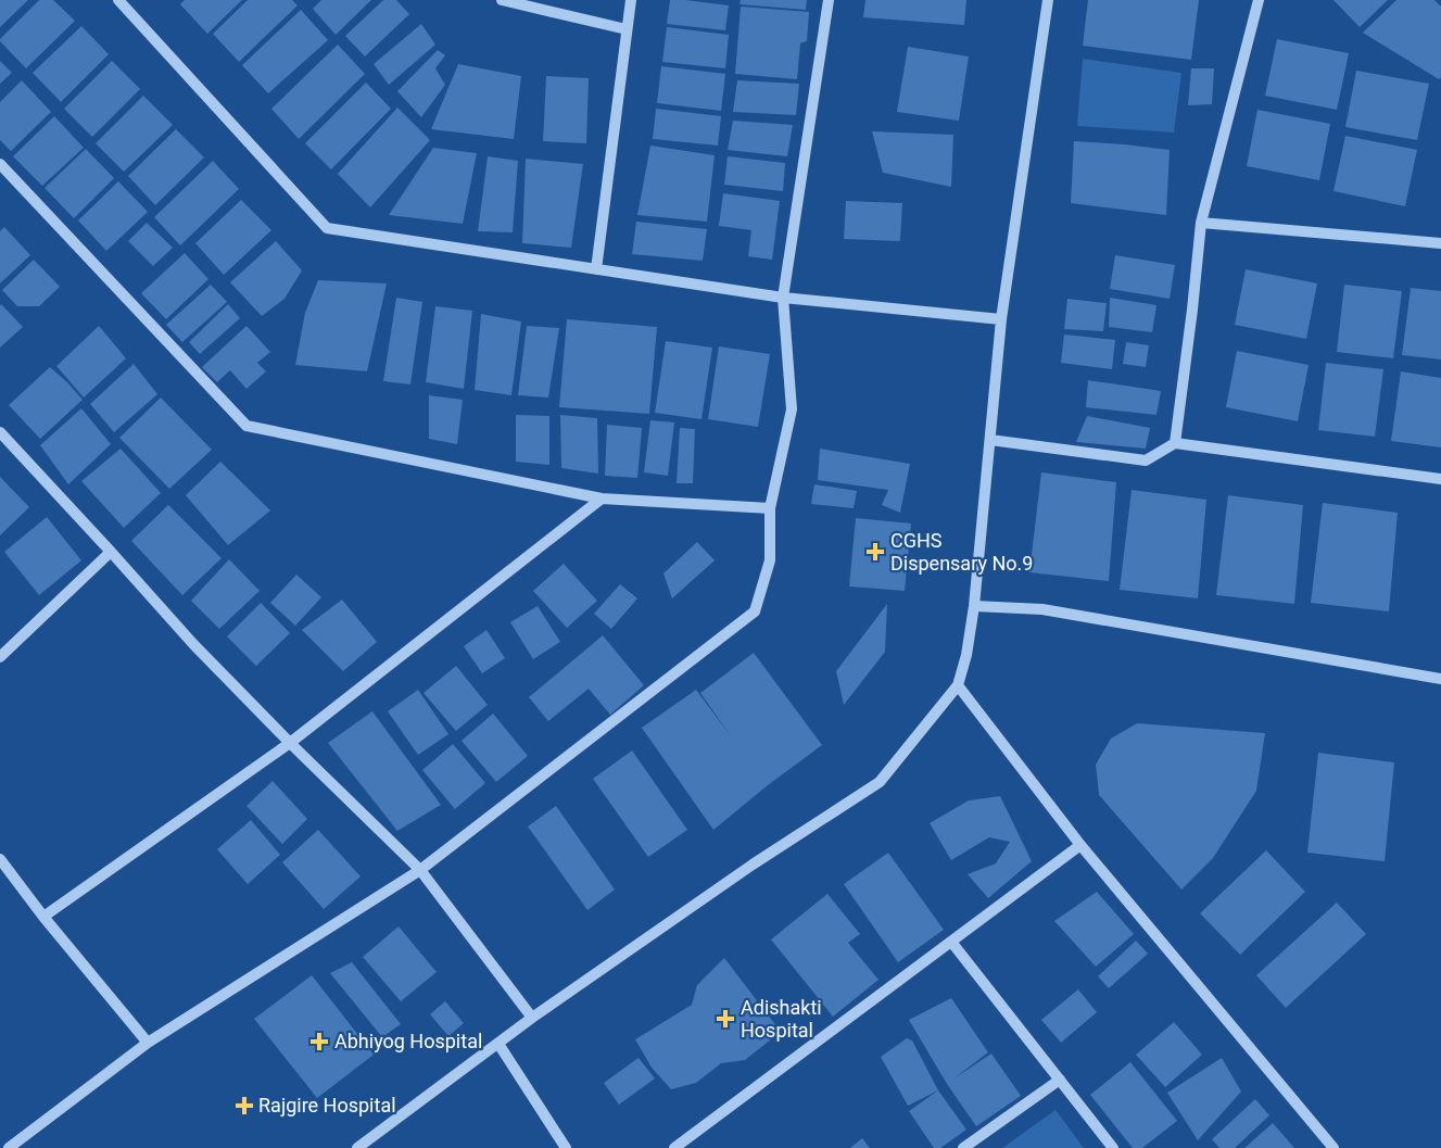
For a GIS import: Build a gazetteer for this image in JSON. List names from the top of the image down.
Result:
{
  "places": {
    "health": [
      "CGHS Dispensary No.9",
      "Adishakti Hospital",
      "Abhiyog Hospital",
      "Rajgire Hospital"
    ]
  }
}
